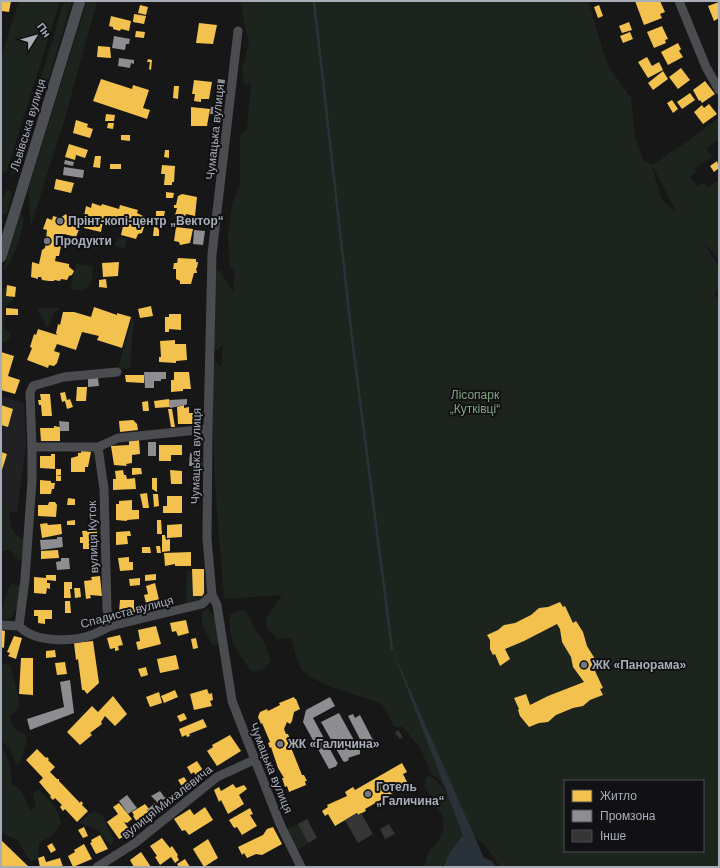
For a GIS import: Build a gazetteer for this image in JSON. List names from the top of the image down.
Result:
{
  "streets": {
    "main road": ["Львівська вулиця"],
    "street": [
      "Чумацька вулиця",
      "вулиця Куток",
      "Спадиста вулиця",
      "вулиця Михалевича"
    ]
  },
  "crossings": [
    ["Чумацька вулиця", "Спадиста вулиця"],
    ["Чумацька вулиця", "вулиця Михалевича"],
    ["вулиця Куток", "Спадиста вулиця"]
  ],
  "parks": ["Лісопарк „Кутківці“"],
  "places": [
    "Прінт-копі-центр „Вектор“",
    "Продукти",
    "ЖК «Панорама»",
    "ЖК «Галичина»",
    "Готель „Галичина“"
  ],
  "legend": ["Житло", "Промзона", "Інше"],
  "north": "top right"
}
